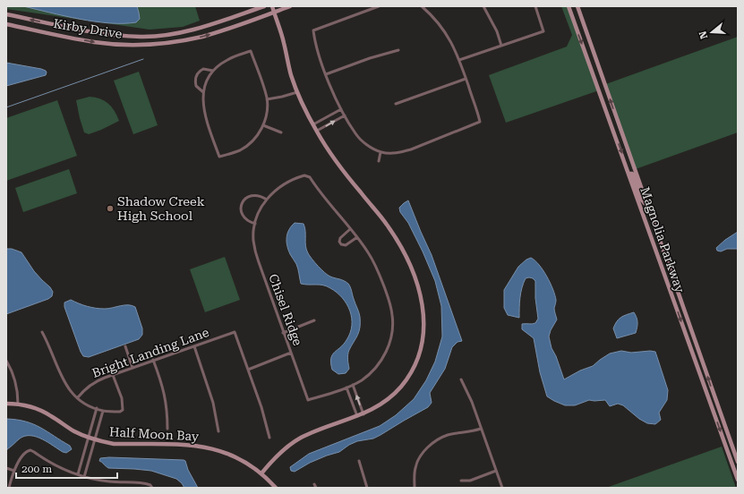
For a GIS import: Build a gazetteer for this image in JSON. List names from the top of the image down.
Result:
{
  "streets": {
    "main road": ["Kirby Drive", "Magnolia Parkway", "Half Moon Bay"],
    "street": ["Chisel Ridge", "Bright Landing Lane"]
  },
  "places": ["Shadow Creek High School"],
  "scale_bar": "200 m",
  "north": "left"
}
